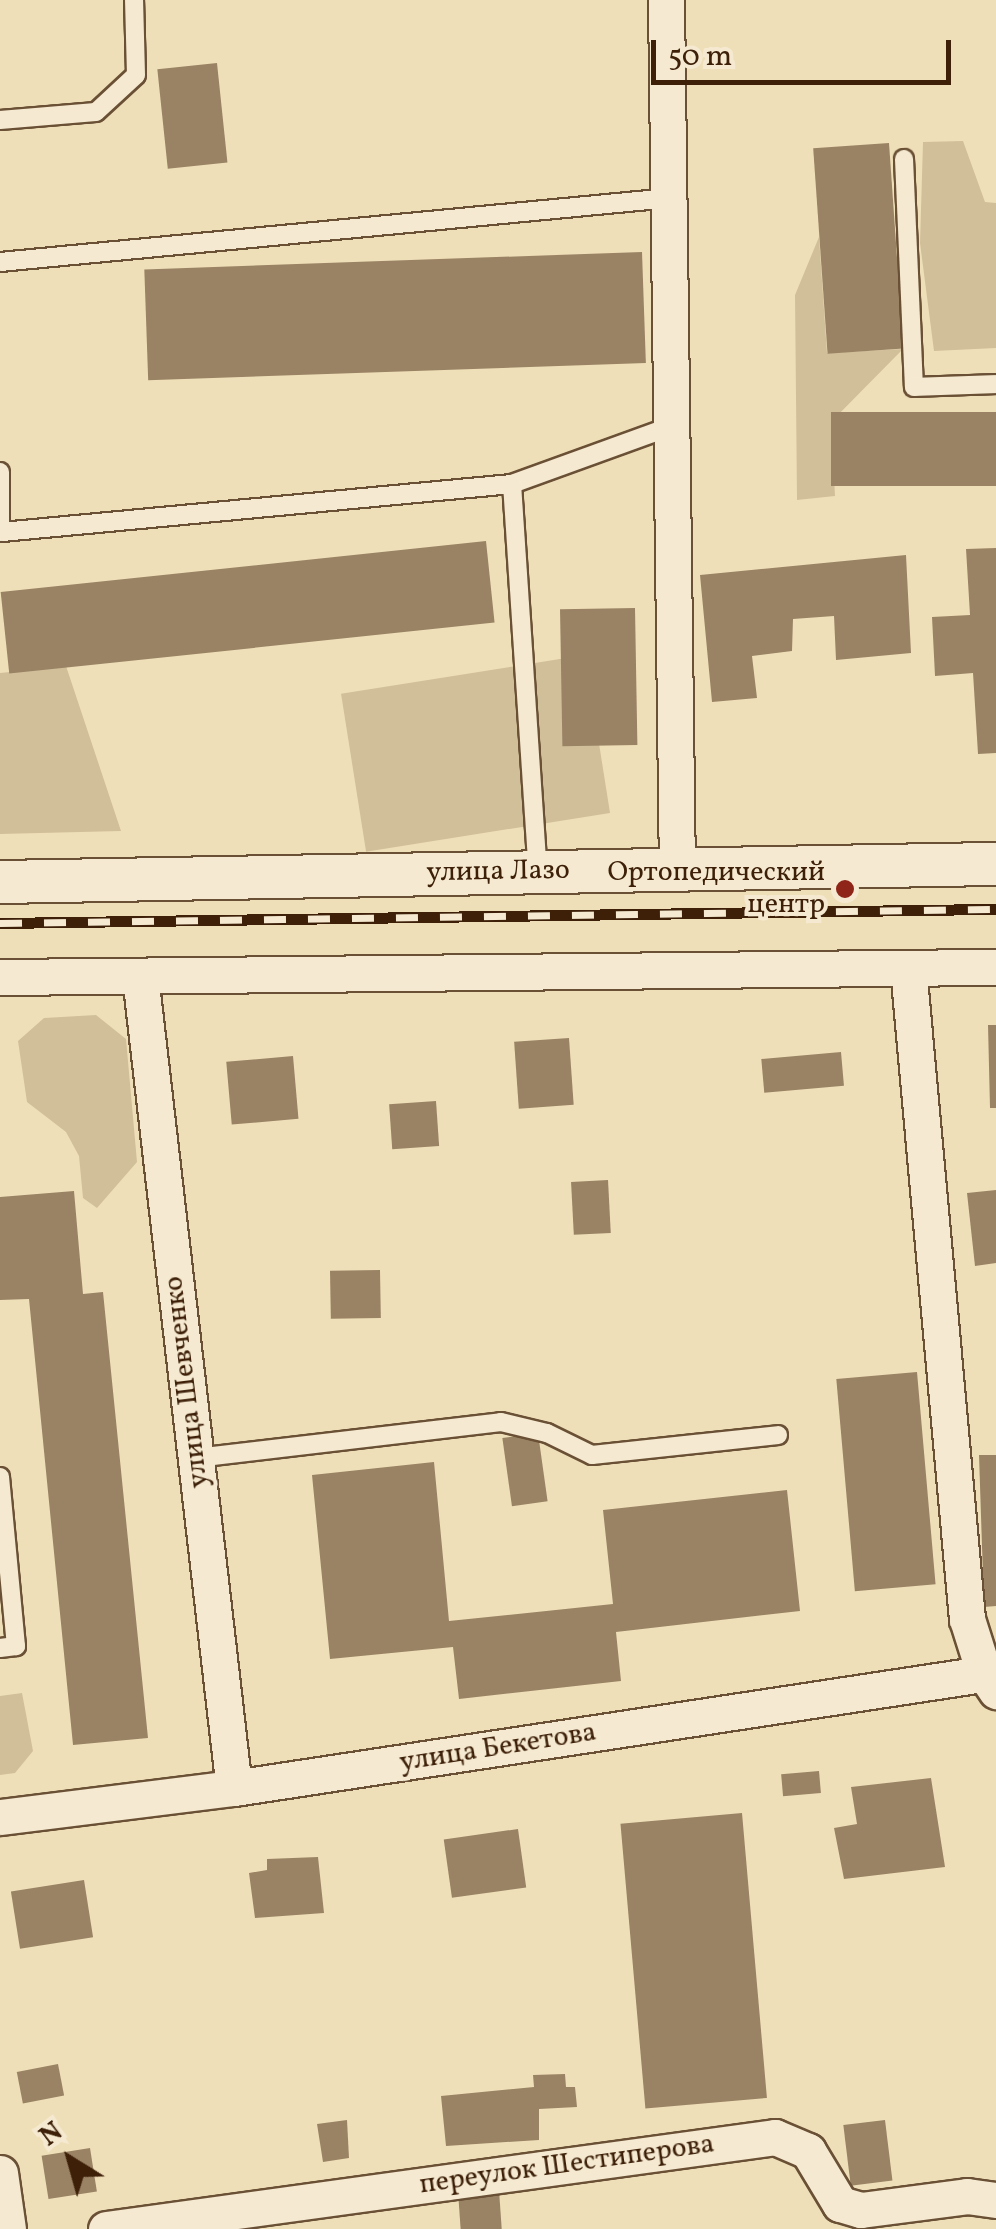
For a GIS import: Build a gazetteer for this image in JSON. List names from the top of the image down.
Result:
{
  "streets": {
    "street": [
      "улица Лазо",
      "улица Шевченко",
      "улица Бекетова",
      "переулок Шестиперова"
    ]
  },
  "crossings": [
    ["улица Шевченко", "улица Бекетова"]
  ],
  "places": ["Ортопедический центр"],
  "scale_bar": "50 m",
  "north": "top left"
}
